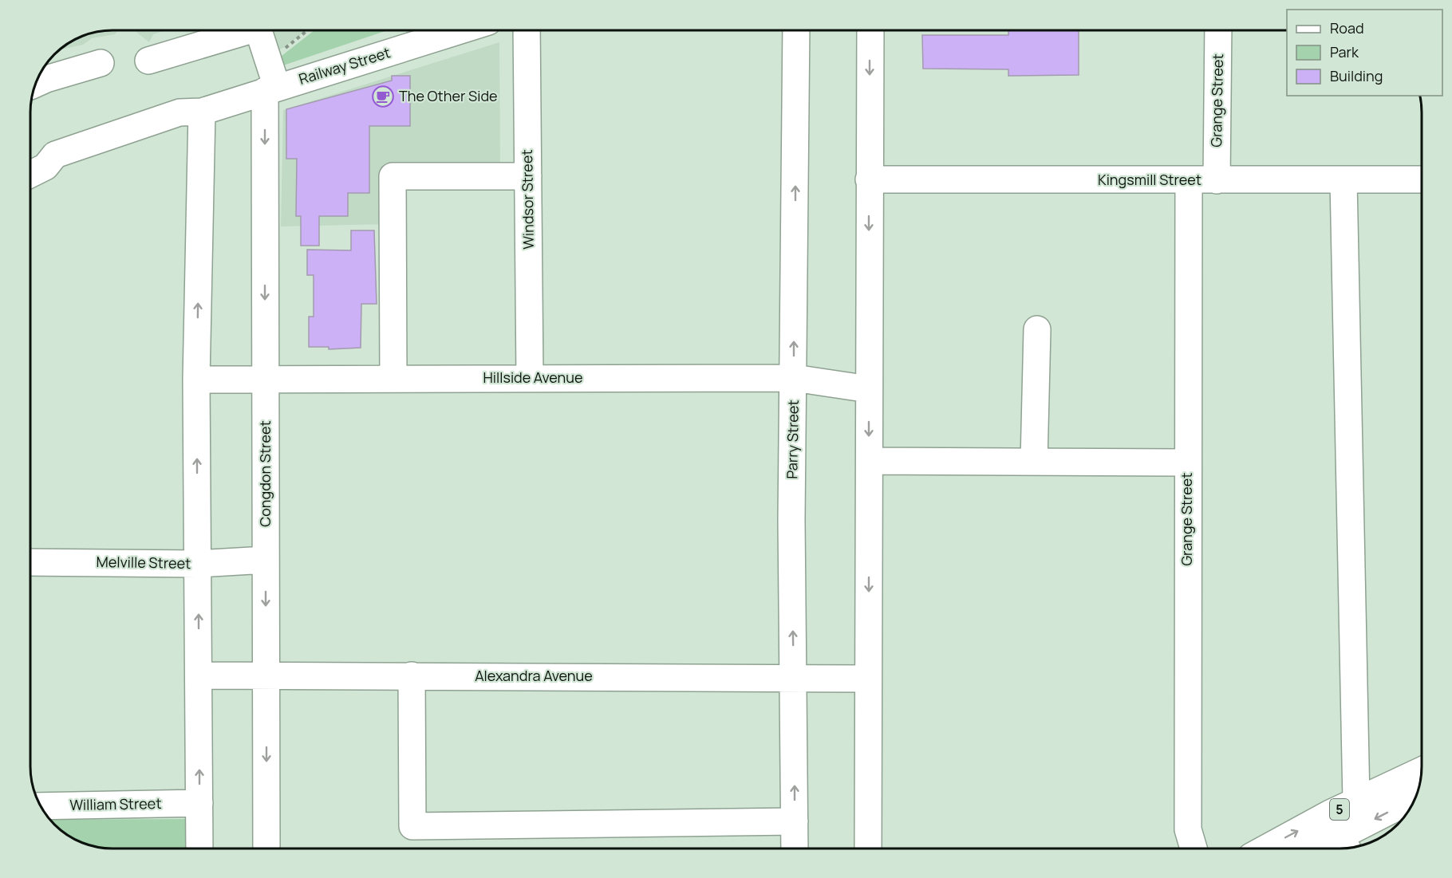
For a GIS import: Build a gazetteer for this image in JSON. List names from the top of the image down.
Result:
{
  "streets": {
    "main road": [
      "Railway Street",
      "Grange Street",
      "Kingsmill Street",
      "Windsor Street",
      "Hillside Avenue",
      "Parry Street",
      "Congdon Street",
      "Melville Street",
      "Alexandra Avenue",
      "William Street",
      "5"
    ]
  },
  "crossings": [
    ["Railway Street", "Congdon Street"],
    ["Grange Street", "Kingsmill Street"],
    ["Windsor Street", "Hillside Avenue"],
    ["Hillside Avenue", "Parry Street"],
    ["Hillside Avenue", "Congdon Street"],
    ["Parry Street", "Alexandra Avenue"],
    ["Congdon Street", "Melville Street"],
    ["Congdon Street", "Alexandra Avenue"]
  ],
  "places": {
    "cafe": ["The Other Side"]
  },
  "legend": ["Road", "Park", "Building"]
}
